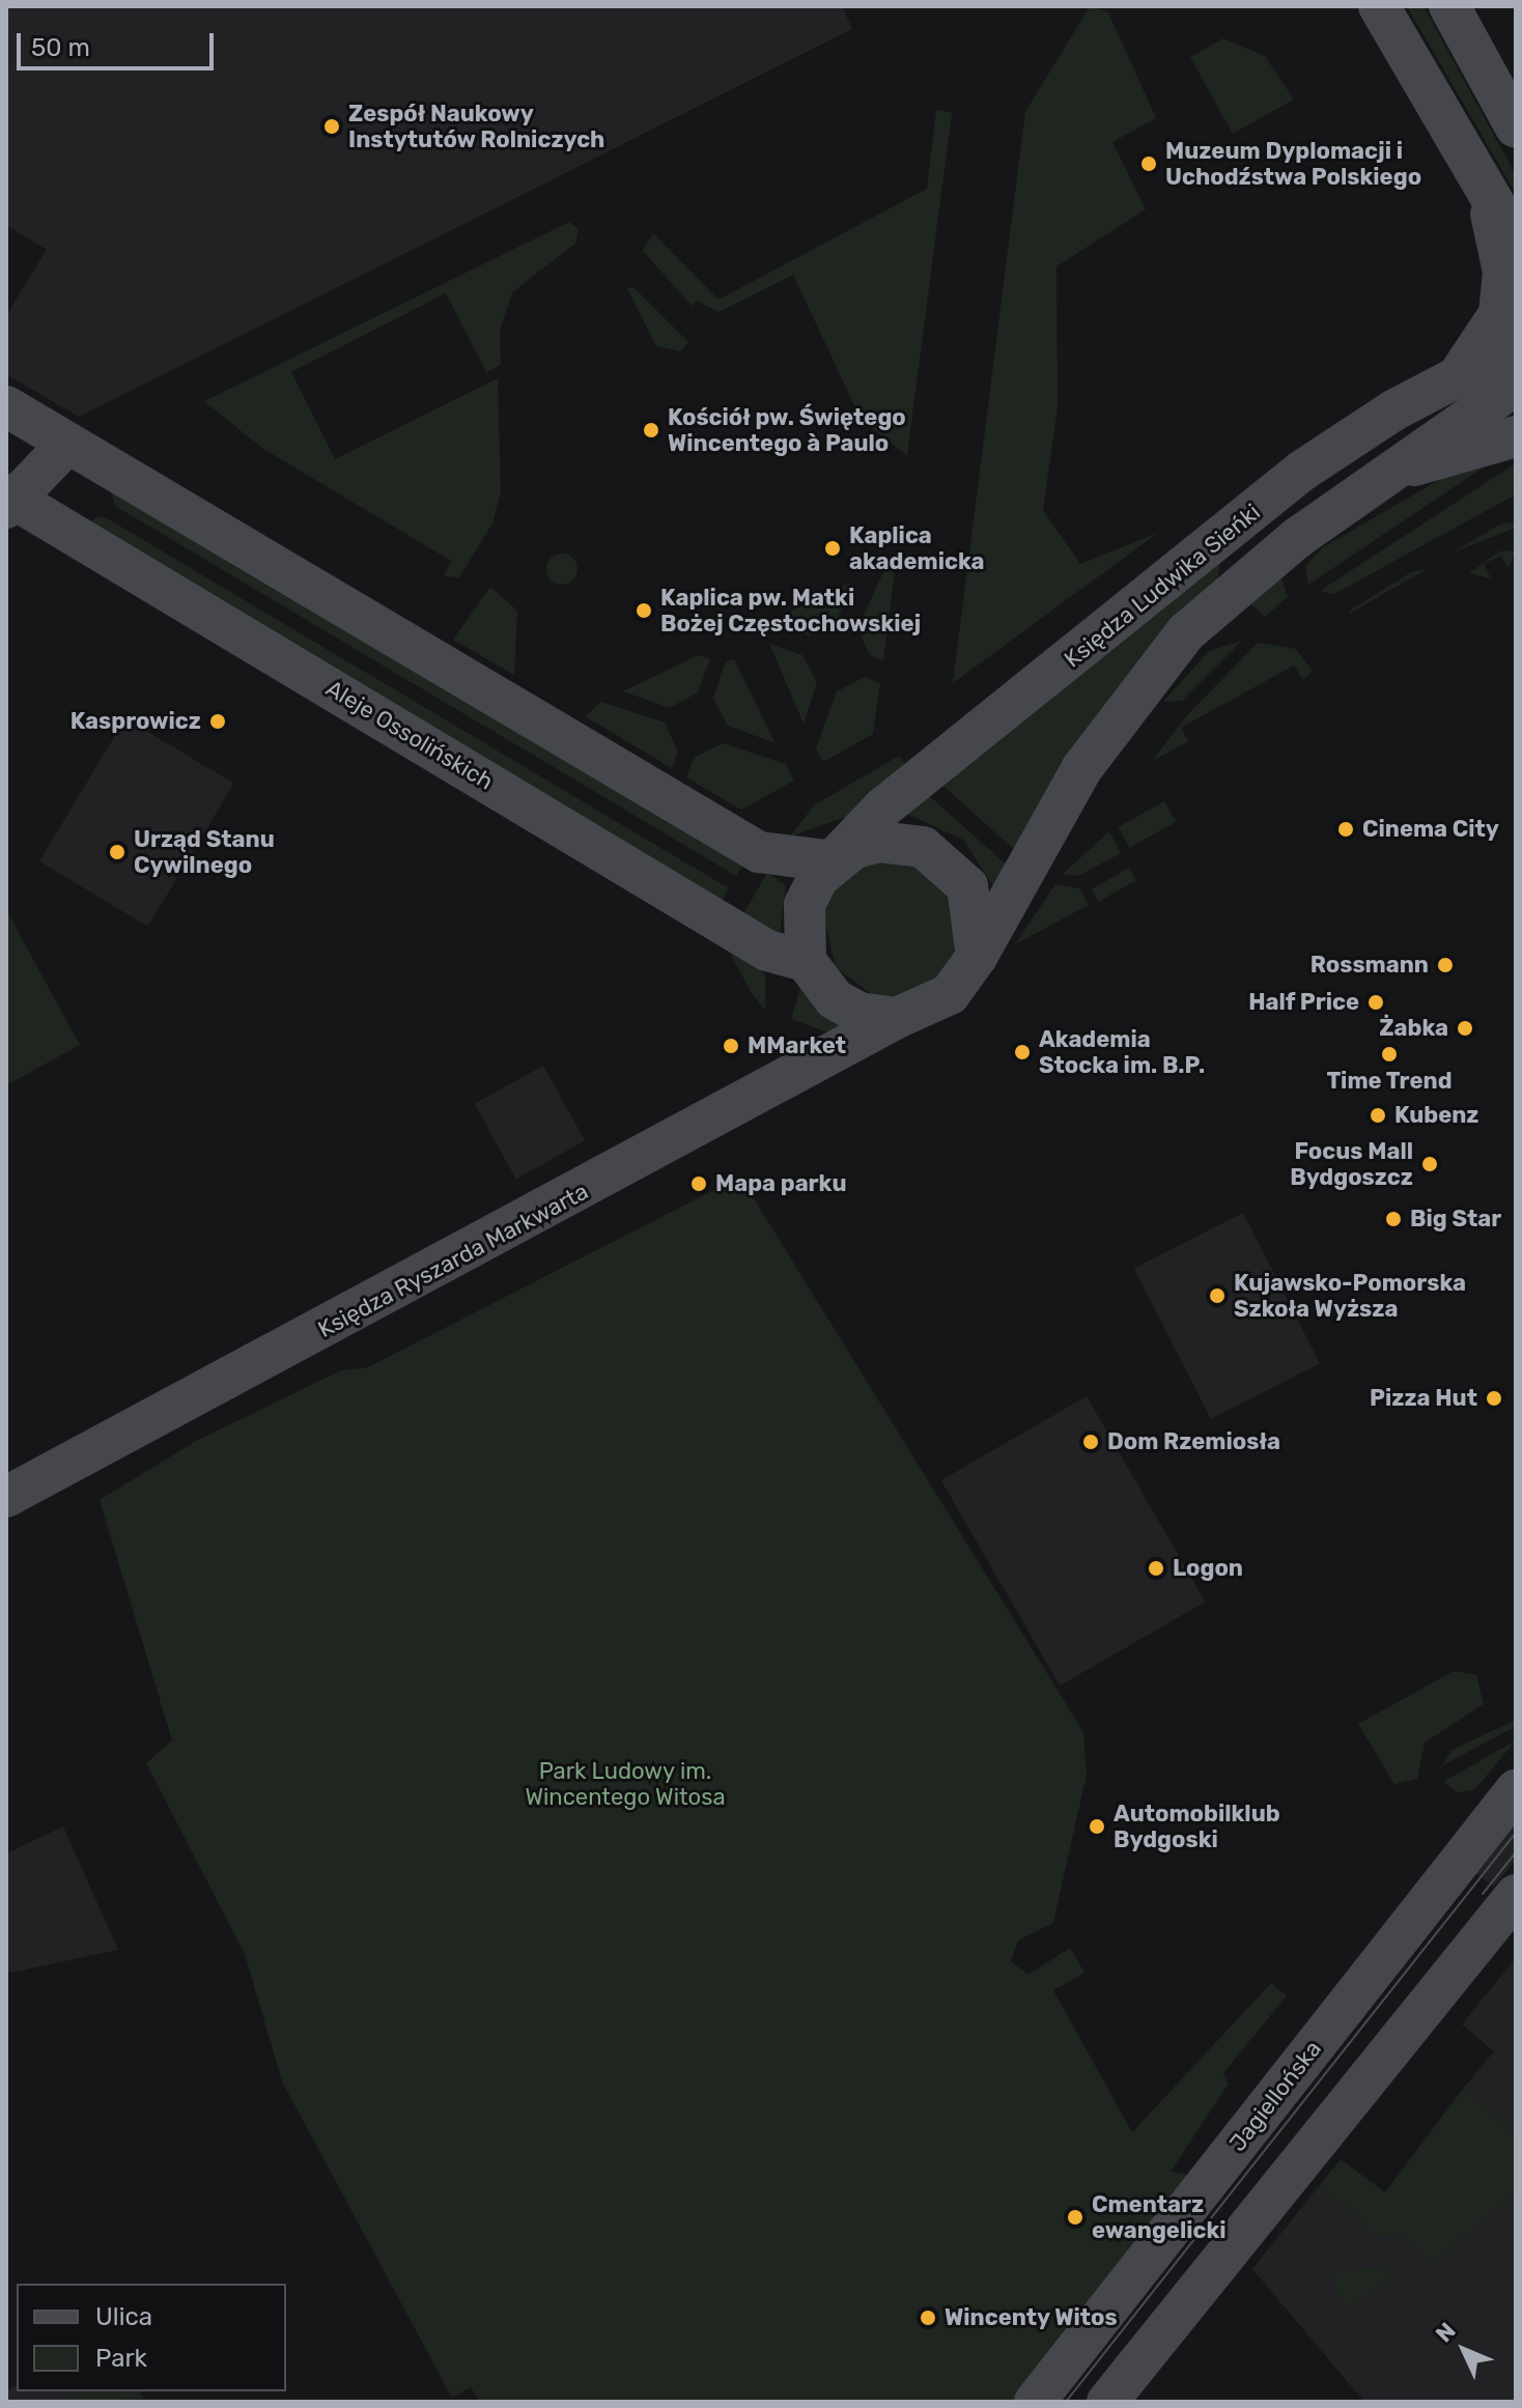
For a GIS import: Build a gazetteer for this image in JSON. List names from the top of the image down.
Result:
{
  "streets": {
    "street": [
      "Księdza Ludwika Sieńki",
      "Aleje Ossolińskich",
      "Księdza Ryszarda Markwarta",
      "Jagiellońska"
    ]
  },
  "crossings": [
    ["Księdza Ludwika Sieńki", "Aleje Ossolińskich"],
    ["Księdza Ludwika Sieńki", "Księdza Ryszarda Markwarta"],
    ["Aleje Ossolińskich", "Księdza Ryszarda Markwarta"]
  ],
  "parks": ["Park Ludowy im. Wincentego Witosa"],
  "places": [
    "Zespół Naukowy Instytutów Rolniczych",
    "Muzeum Dyplomacji i Uchodźstwa Polskiego",
    "Kościół pw. Świętego Wincentego à Paulo",
    "Kaplica akademicka",
    "Kaplica pw. Matki Bożej Częstochowskiej",
    "Kasprowicz",
    "Cinema City",
    "Urząd Stanu Cywilnego",
    "Rossmann",
    "Half Price",
    "Żabka",
    "MMarket",
    "Akademia Stocka im. B.P.",
    "Time Trend",
    "Kubenz",
    "Focus Mall Bydgoszcz",
    "Mapa parku",
    "Big Star",
    "Kujawsko-Pomorska Szkoła Wyższa",
    "Pizza Hut",
    "Dom Rzemiosła",
    "Logon",
    "Automobilklub Bydgoski",
    "Cmentarz ewangelicki",
    "Wincenty Witos"
  ],
  "legend": ["Ulica", "Park"],
  "scale_bar": "50 m",
  "north": "top left"
}
